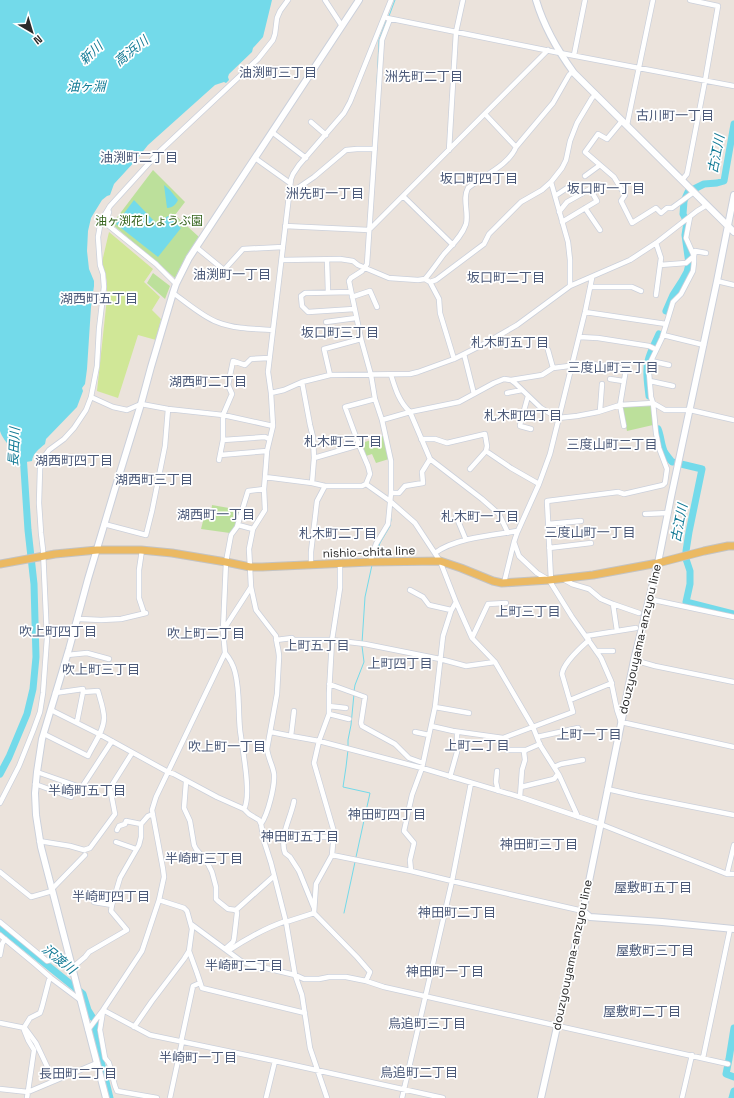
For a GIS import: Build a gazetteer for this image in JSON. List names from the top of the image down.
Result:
{
  "streets": {
    "main road": ["nishio-chita line"],
    "street": ["douzyouyama-anzyou line"]
  },
  "crossings": [
    ["nishio-chita line", "douzyouyama-anzyou line"]
  ],
  "districts": [
    "油渕町三丁目",
    "洲先町二丁目",
    "古川町一丁目",
    "油渕町二丁目",
    "坂口町四丁目",
    "坂口町一丁目",
    "洲先町一丁目",
    "油渕町一丁目",
    "坂口町二丁目",
    "湖西町五丁目",
    "坂口町三丁目",
    "札木町五丁目",
    "三度山町三丁目",
    "湖西町二丁目",
    "札木町四丁目",
    "札木町三丁目",
    "三度山町二丁目",
    "湖西町四丁目",
    "湖西町三丁目",
    "湖西町一丁目",
    "札木町一丁目",
    "三度山町一丁目",
    "札木町二丁目",
    "上町三丁目",
    "吹上町四丁目",
    "吹上町二丁目",
    "上町五丁目",
    "上町四丁目",
    "吹上町三丁目",
    "上町一丁目",
    "上町二丁目",
    "吹上町一丁目",
    "半崎町五丁目",
    "神田町四丁目",
    "神田町五丁目",
    "神田町三丁目",
    "半崎町三丁目",
    "屋敷町五丁目",
    "半崎町四丁目",
    "神田町二丁目",
    "屋敷町三丁目",
    "半崎町二丁目",
    "神田町一丁目",
    "屋敷町二丁目",
    "鳥追町三丁目",
    "半崎町一丁目",
    "鳥追町二丁目",
    "長田町二丁目"
  ],
  "water": [
    "高浜川",
    "新川",
    "油ヶ淵",
    "古江川",
    "長田川",
    "沢渡川"
  ],
  "parks": ["油ヶ渕花しょうぶ園"],
  "north": "bottom right"
}
